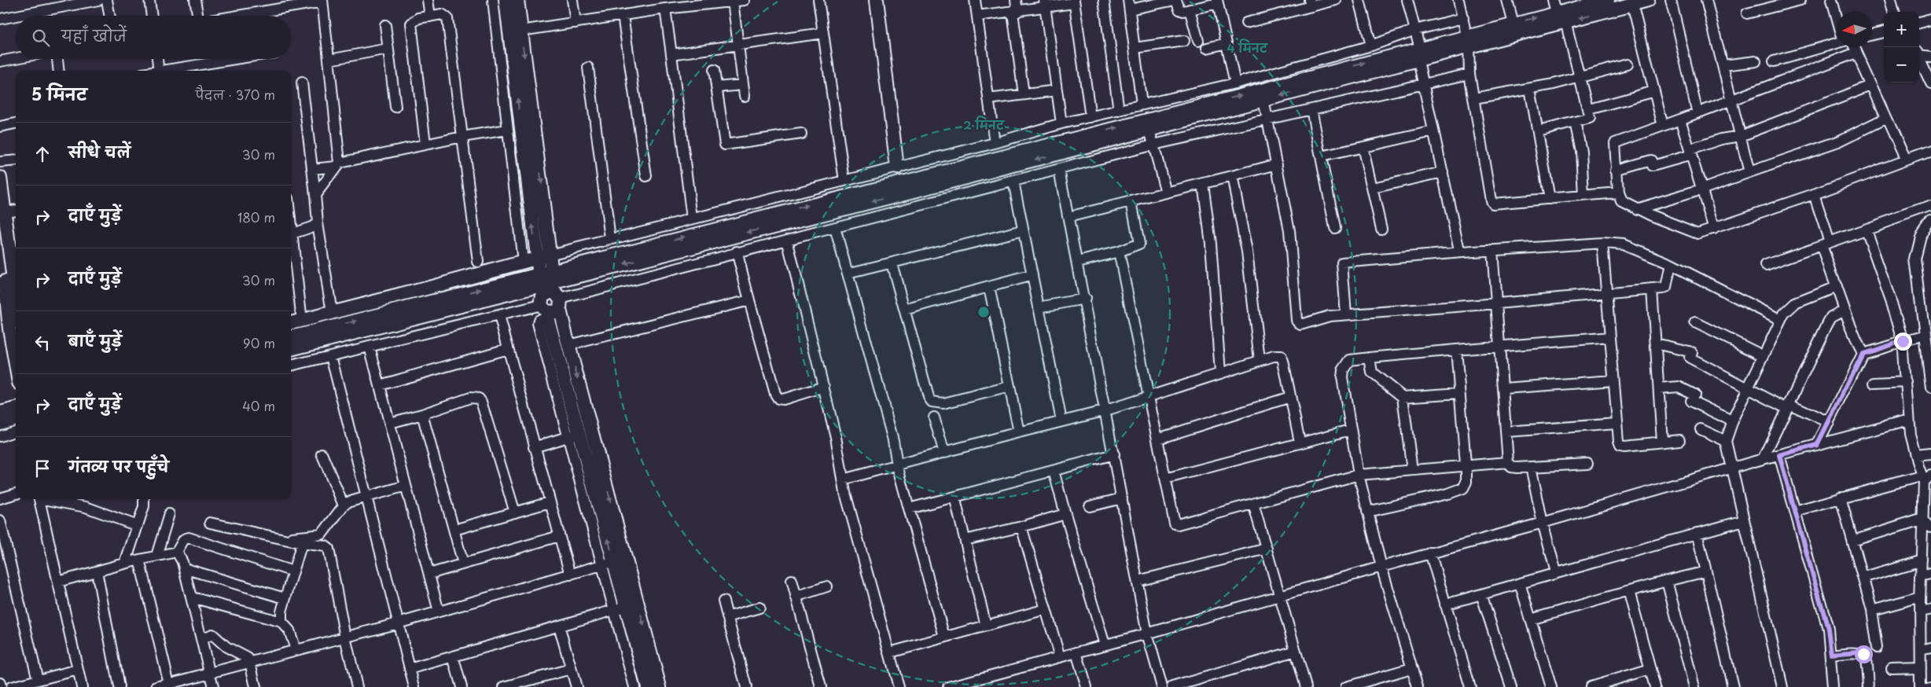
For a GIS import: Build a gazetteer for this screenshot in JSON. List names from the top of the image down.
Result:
{
  "north": "left",
  "page": {
    "map_buttons": ["+", "−"],
    "search": "यहाँ खोजें",
    "heading": ["5 मिनट", "पैदल · 370 m"],
    "list": [
      ["सीधे चलें", "30 m"],
      ["दाएँ मुड़ें", "180 m"],
      ["दाएँ मुड़ें", "30 m"],
      ["बाएँ मुड़ें", "90 m"],
      ["दाएँ मुड़ें", "40 m"],
      "गंतव्य पर पहुँचे"
    ]
  },
  "rings": ["4 मिनट", "2 मिनट"]
}
